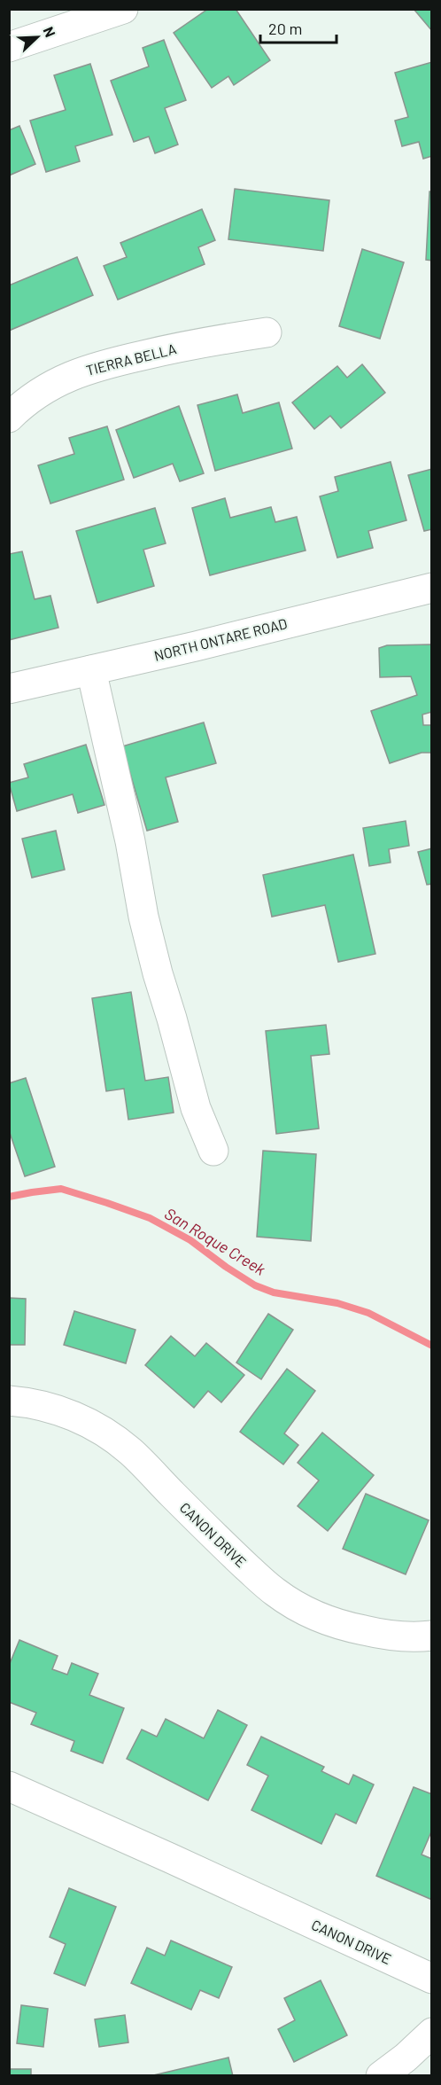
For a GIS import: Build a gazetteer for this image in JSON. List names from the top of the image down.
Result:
{
  "streets": {
    "street": ["TIERRA BELLA", "NORTH ONTARE ROAD", "CANON DRIVE"]
  },
  "water": ["San Roque Creek"],
  "scale_bar": "20 m",
  "north": "top right"
}
